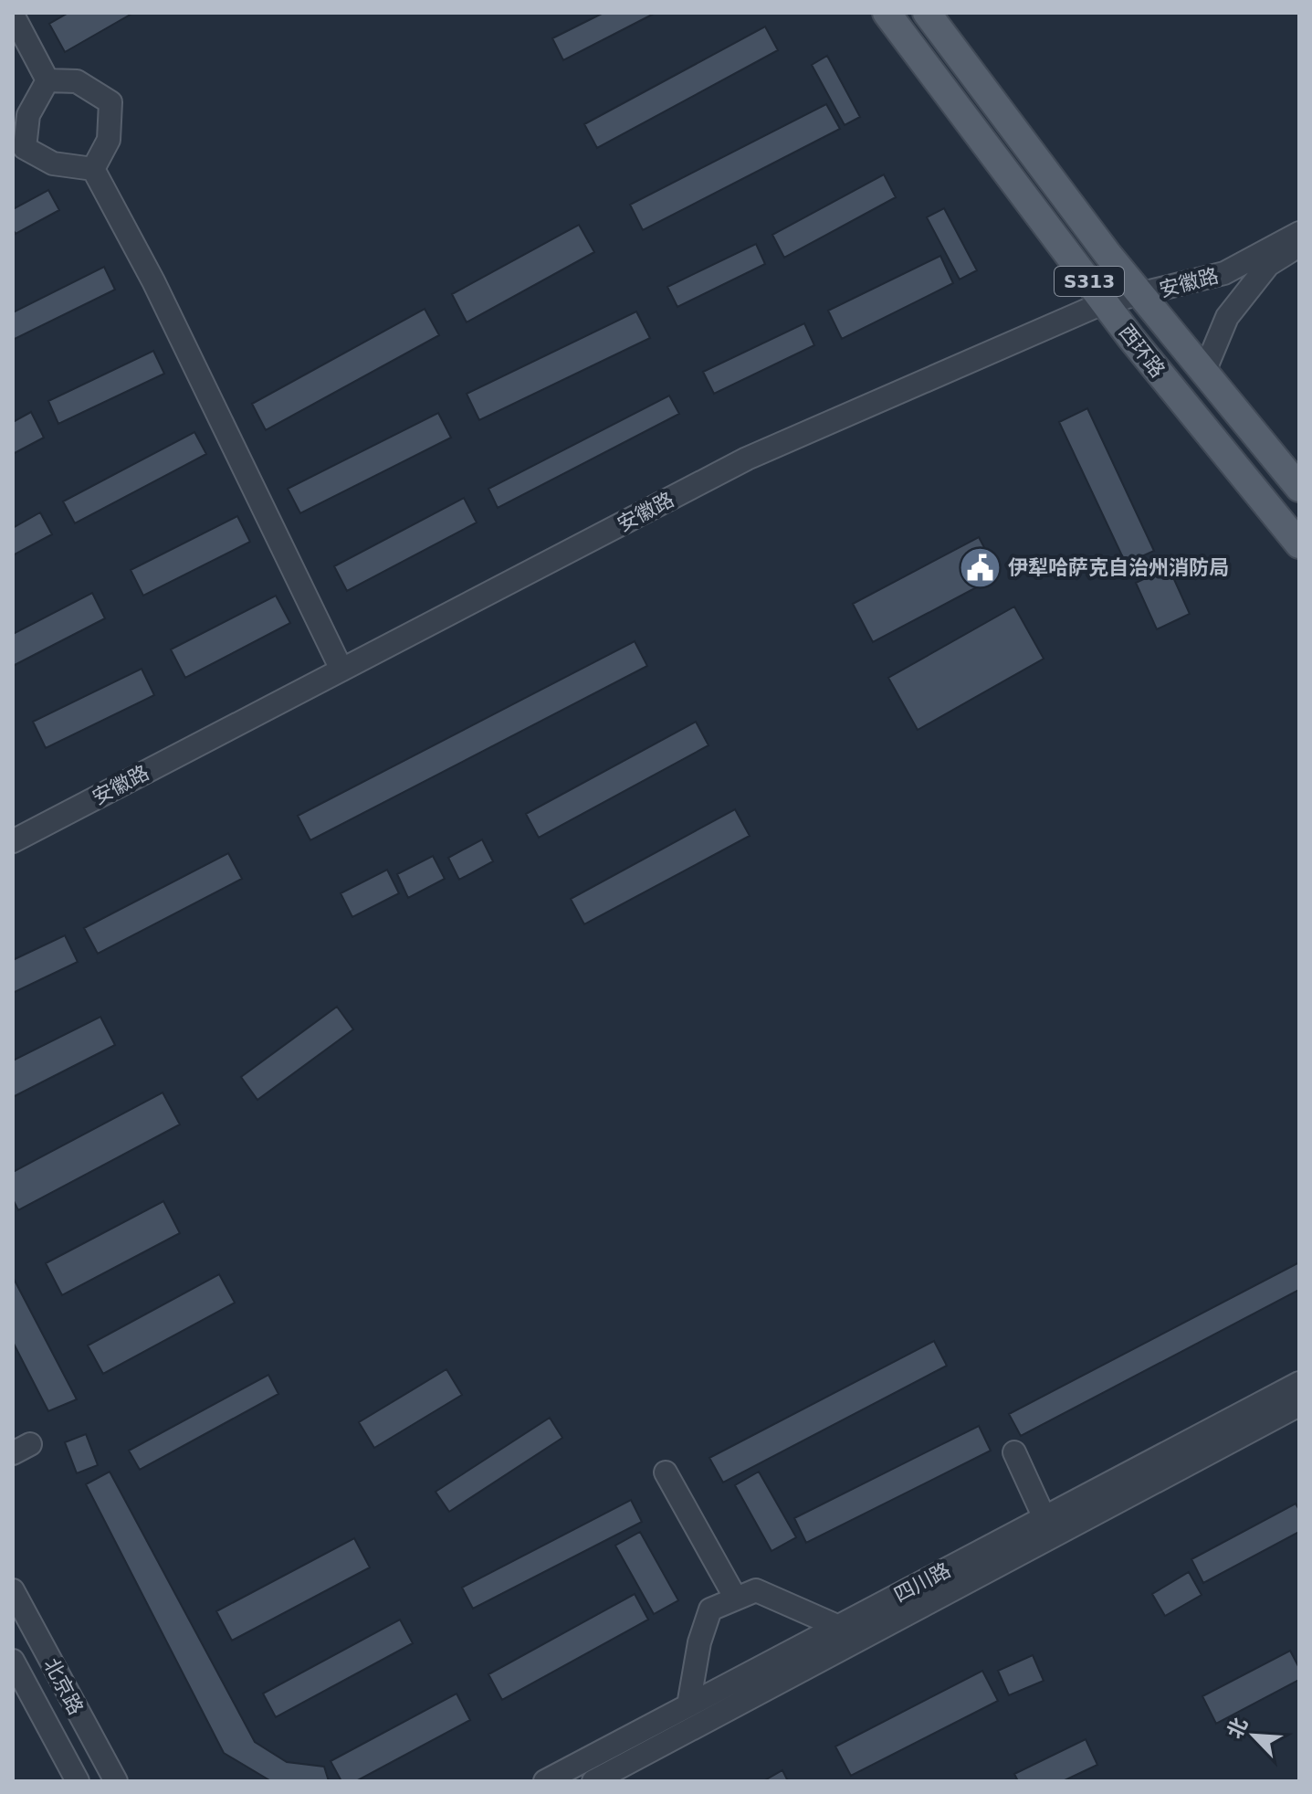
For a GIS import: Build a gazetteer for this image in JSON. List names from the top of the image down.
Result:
{
  "streets": {
    "main road": ["S313", "西环路"],
    "street": ["安徽路", "四川路", "北京路"]
  },
  "crossings": [
    ["安徽路", "西环路"]
  ],
  "places": {
    "public building": ["伊犁哈萨克自治州消防局"]
  },
  "north": "top left"
}
